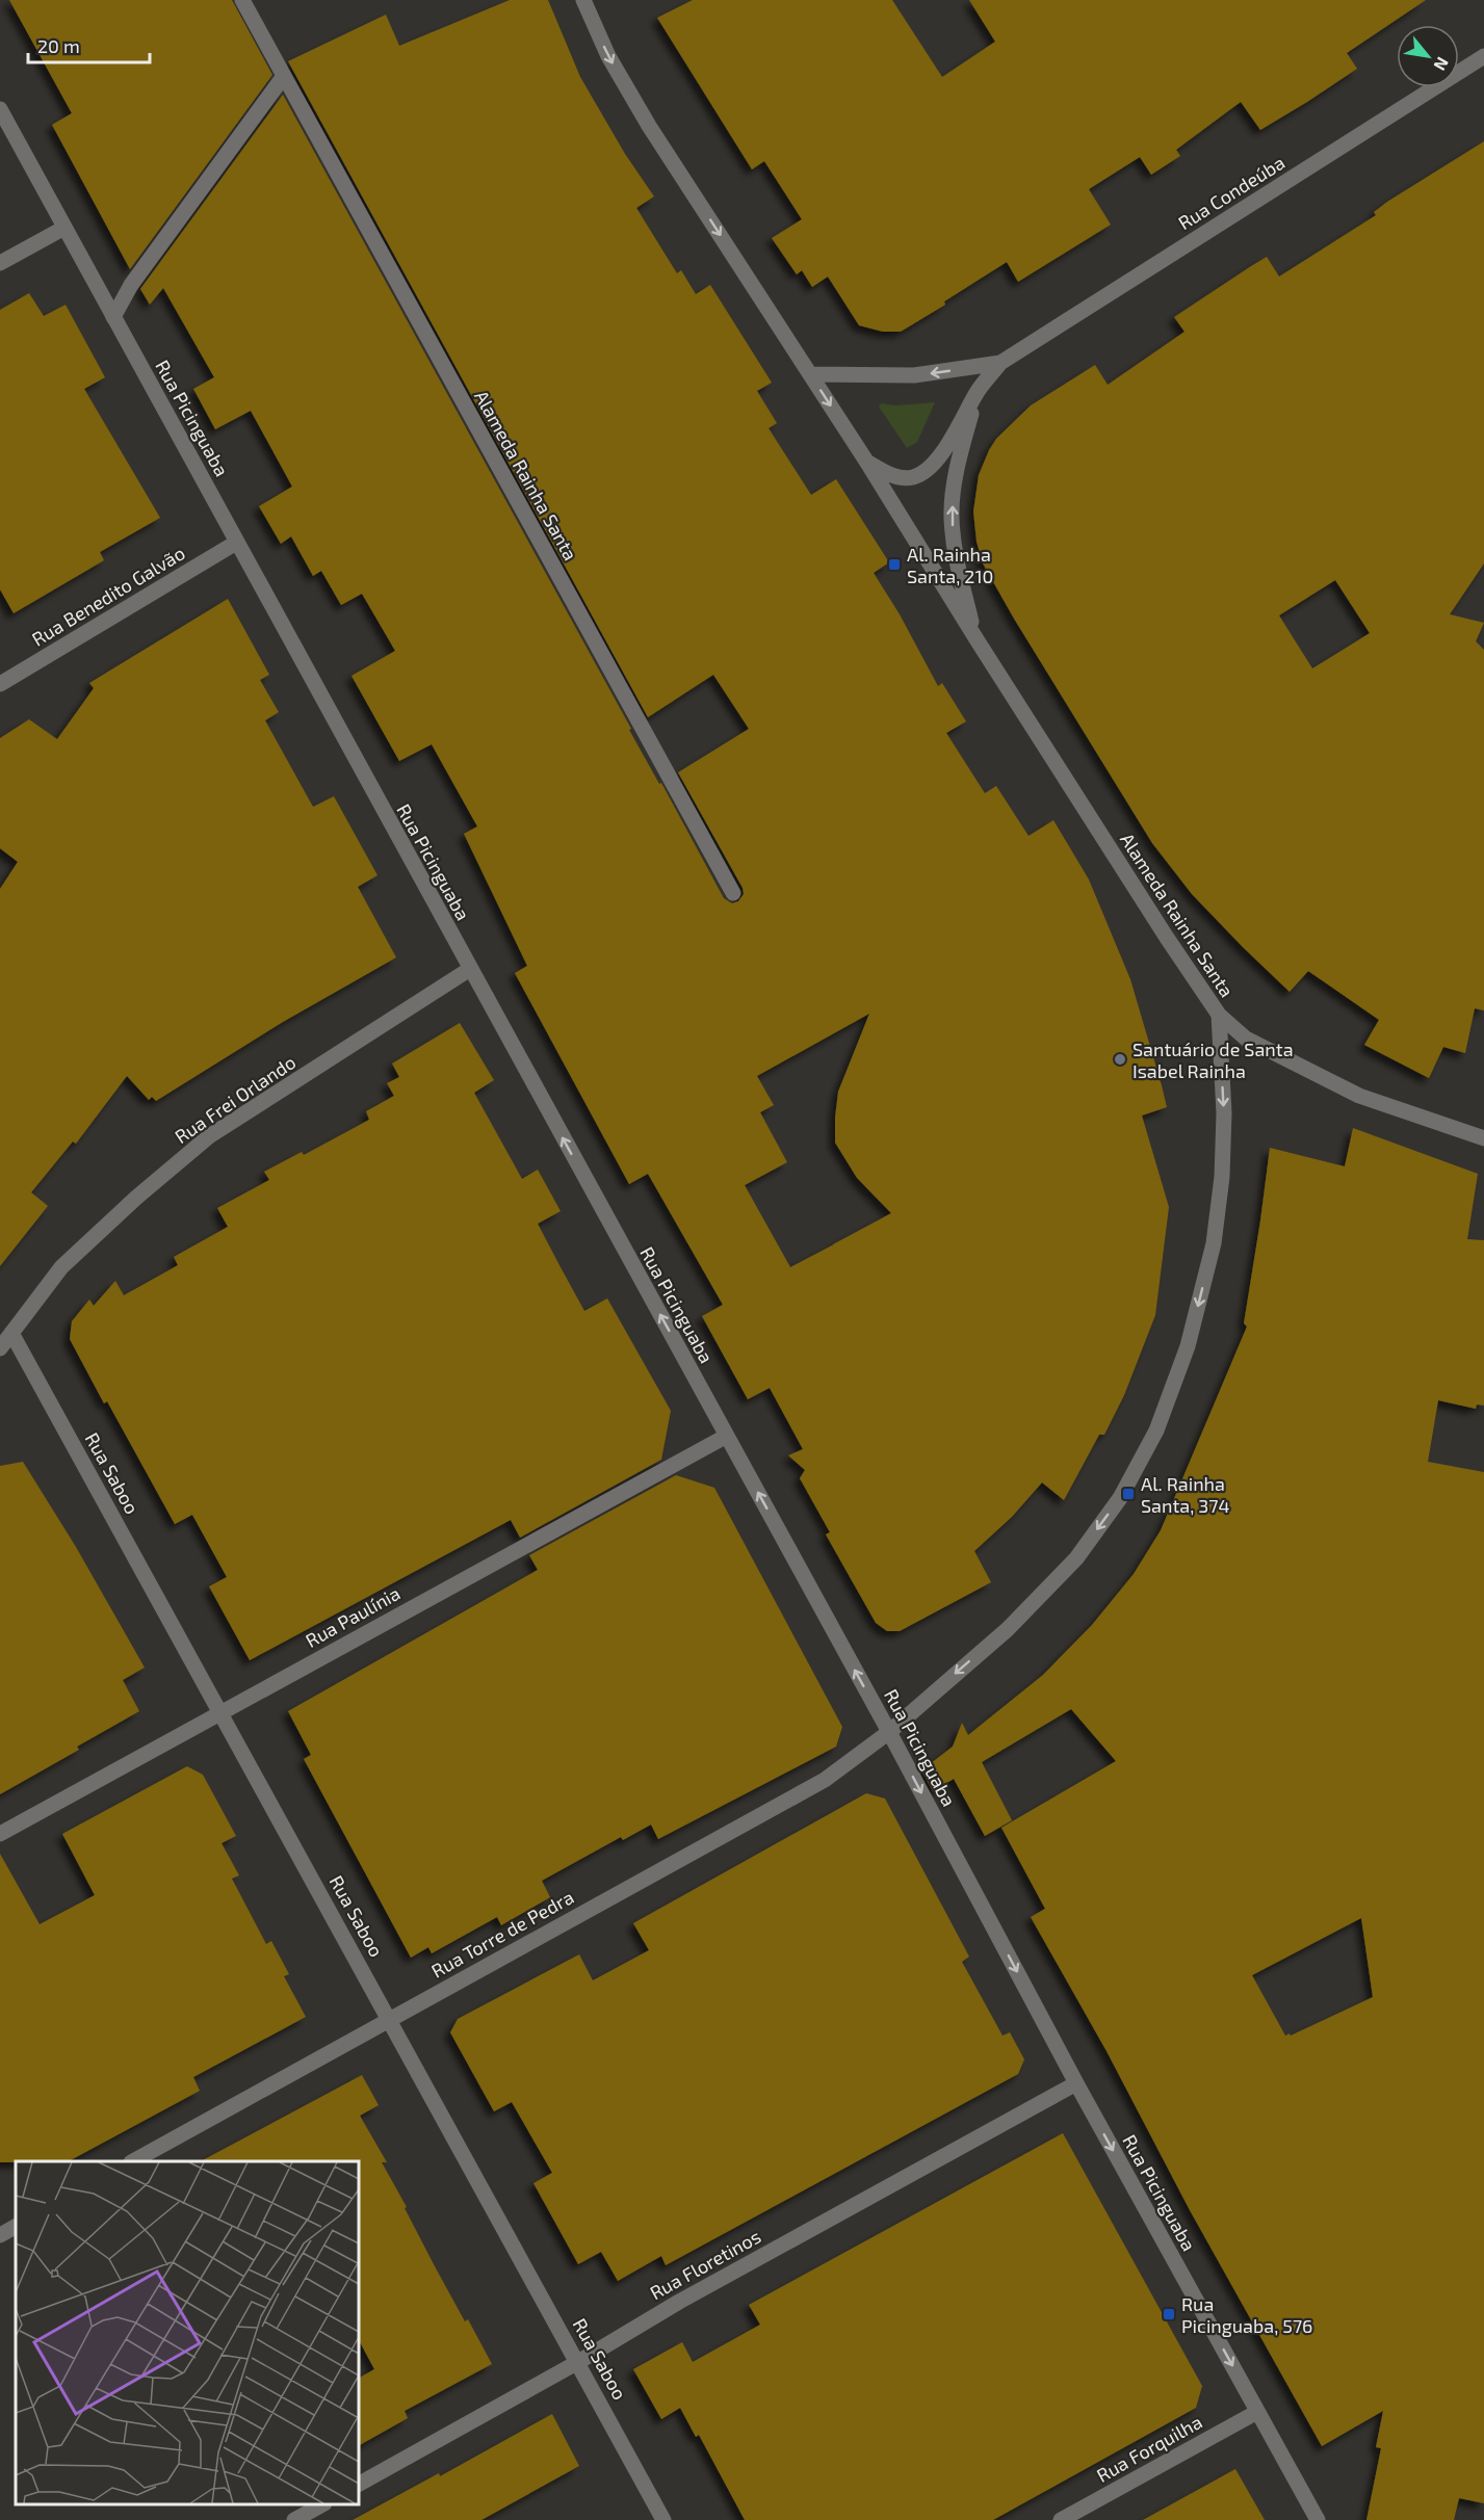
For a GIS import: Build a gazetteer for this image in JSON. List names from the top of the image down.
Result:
{
  "streets": {
    "street": [
      "Rua Condeúba",
      "Rua Picinguaba",
      "Alameda Rainha Santa",
      "Rua Benedito Galvão",
      "Rua Frei Orlando",
      "Rua Saboo",
      "Rua Paulínia",
      "Rua Torre de Pedra",
      "Rua Floretinos",
      "Rua Forquilha"
    ]
  },
  "crossings": [
    ["Rua Condeúba", "Alameda Rainha Santa"],
    ["Rua Picinguaba", "Alameda Rainha Santa"],
    ["Rua Picinguaba", "Rua Benedito Galvão"],
    ["Rua Picinguaba", "Rua Frei Orlando"],
    ["Rua Picinguaba", "Rua Paulínia"],
    ["Rua Picinguaba", "Rua Torre de Pedra"],
    ["Rua Picinguaba", "Rua Floretinos"],
    ["Rua Picinguaba", "Rua Forquilha"],
    ["Alameda Rainha Santa", "Rua Torre de Pedra"],
    ["Rua Frei Orlando", "Rua Saboo"],
    ["Rua Saboo", "Rua Paulínia"],
    ["Rua Saboo", "Rua Torre de Pedra"],
    ["Rua Saboo", "Rua Floretinos"]
  ],
  "places": {
    "transit": ["Al. Rainha Santa, 210", "Al. Rainha Santa, 374", "Rua Picinguaba, 576"],
    "other": ["Santuário de Santa Isabel Rainha"]
  },
  "scale_bar": "20 m",
  "north": "bottom right"
}
